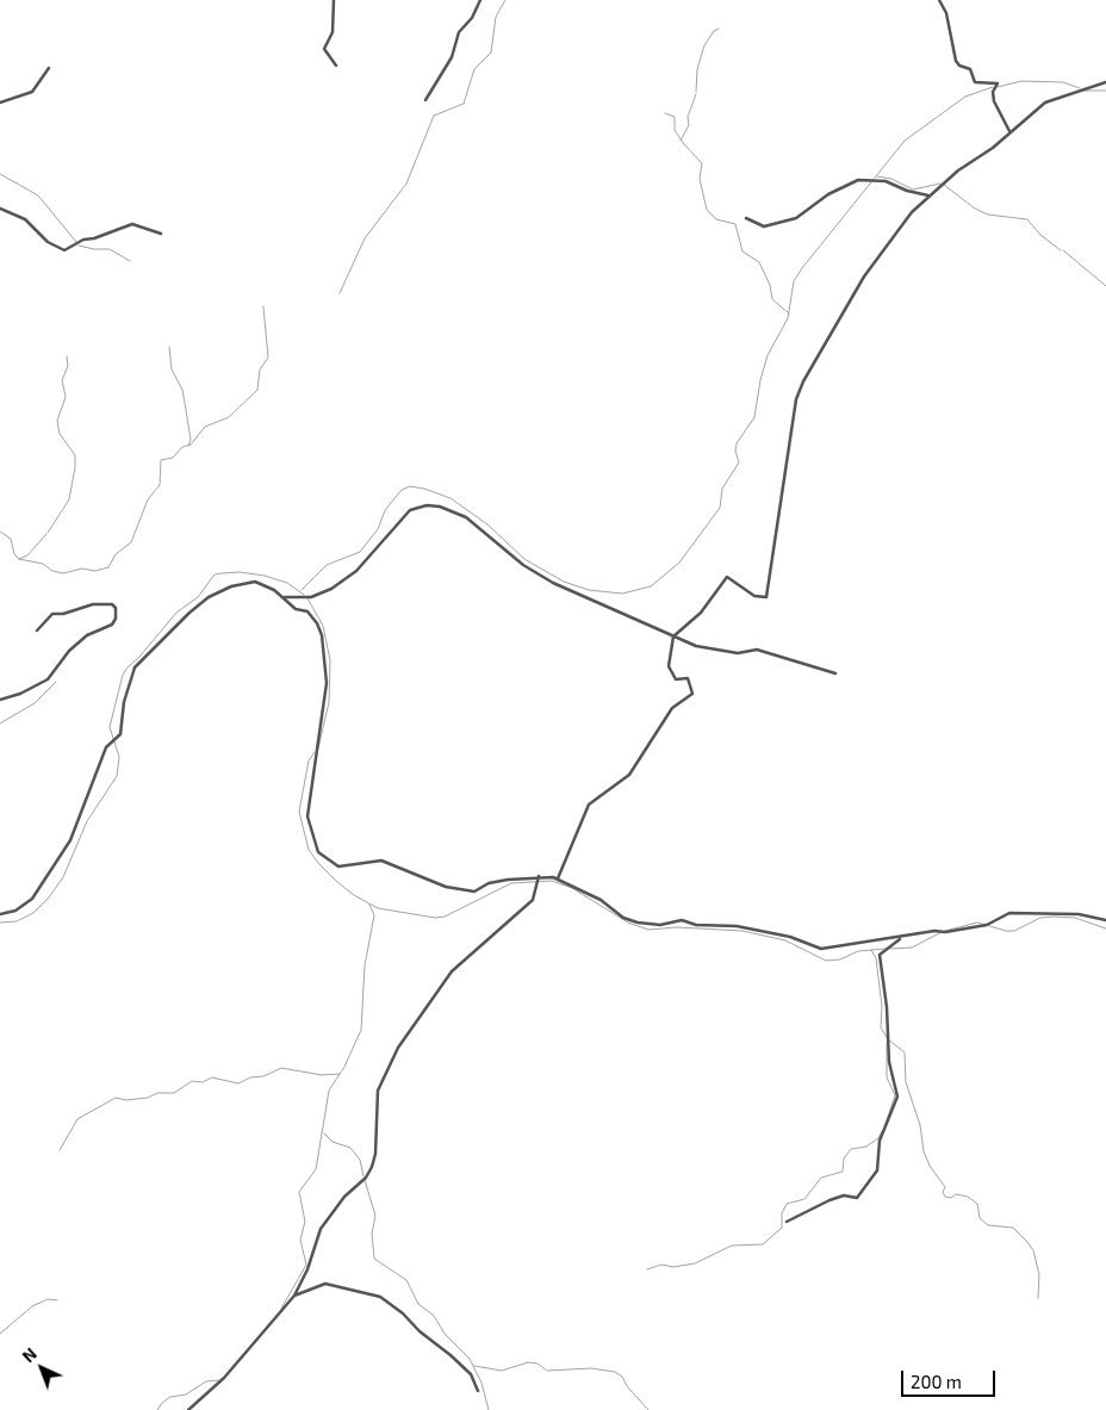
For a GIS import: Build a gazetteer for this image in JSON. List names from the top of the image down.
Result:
{
  "scale_bar": "200 m",
  "north": "top left"
}
